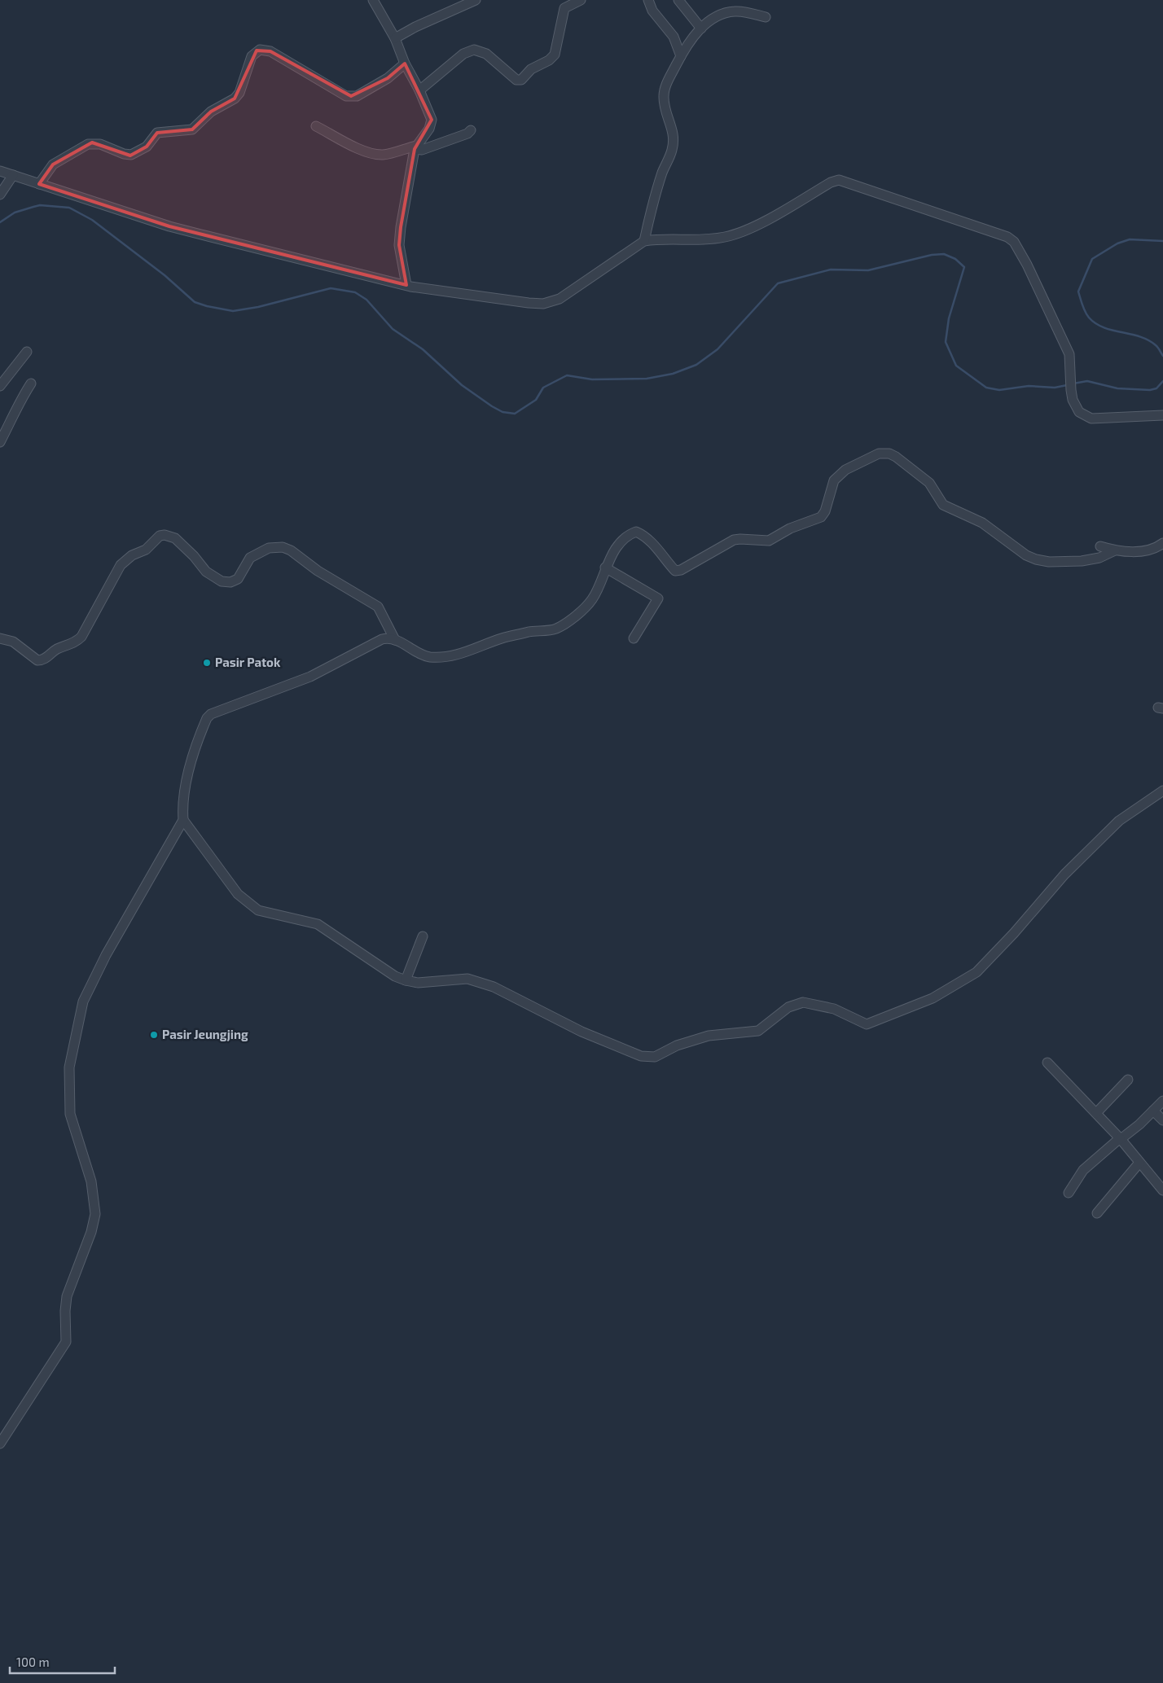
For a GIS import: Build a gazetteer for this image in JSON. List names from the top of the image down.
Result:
{
  "places": ["Pasir Patok", "Pasir Jeungjing"],
  "scale_bar": "100 m"
}
